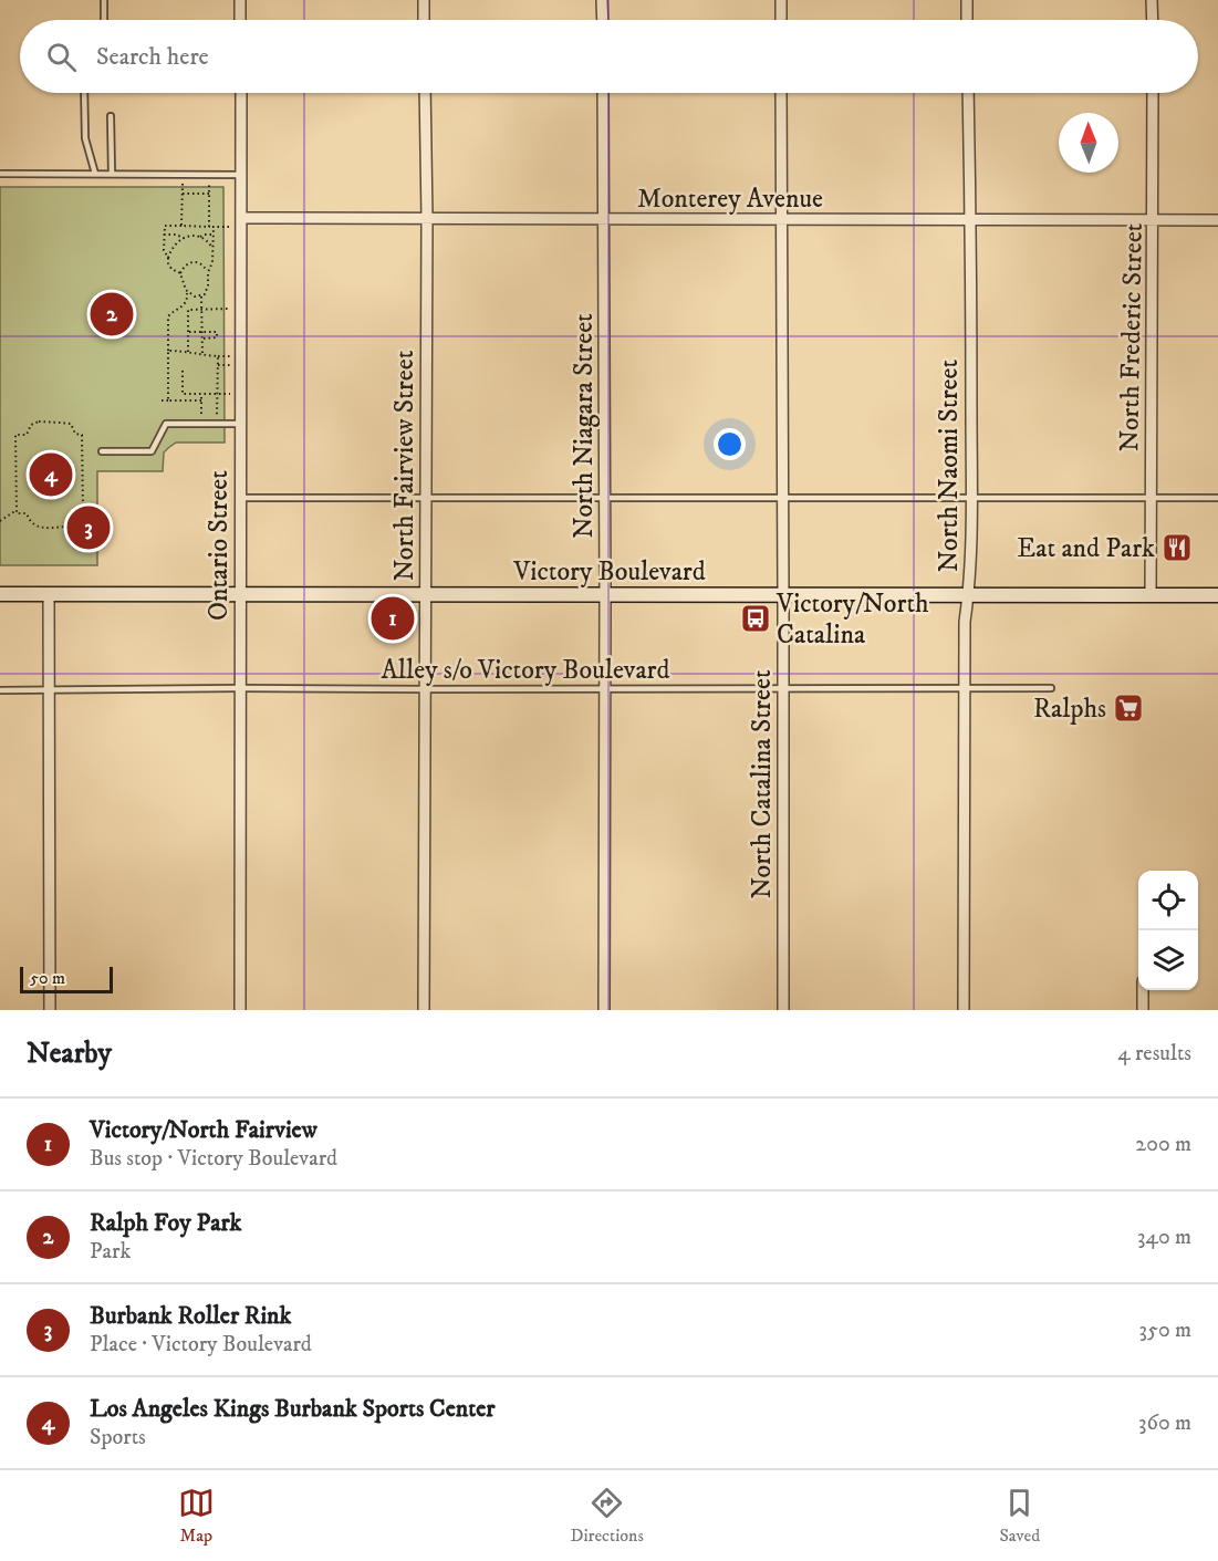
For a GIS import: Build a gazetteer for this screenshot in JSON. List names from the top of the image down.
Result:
{
  "streets": {
    "main road": ["Victory Boulevard"],
    "street": [
      "Monterey Avenue",
      "North Frederic Street",
      "North Niagara Street",
      "North Fairview Street",
      "North Naomi Street",
      "Ontario Street",
      "North Catalina Street"
    ],
    "lane": ["Alley s/o Victory Boulevard"]
  },
  "crossings": [
    ["Monterey Avenue", "North Frederic Street"],
    ["Monterey Avenue", "North Niagara Street"],
    ["Monterey Avenue", "North Fairview Street"],
    ["Monterey Avenue", "North Naomi Street"],
    ["Monterey Avenue", "Ontario Street"],
    ["Monterey Avenue", "North Catalina Street"],
    ["North Frederic Street", "Victory Boulevard"],
    ["North Niagara Street", "Victory Boulevard"],
    ["North Niagara Street", "Alley s/o Victory Boulevard"],
    ["North Fairview Street", "Victory Boulevard"],
    ["North Fairview Street", "Alley s/o Victory Boulevard"],
    ["North Naomi Street", "Victory Boulevard"],
    ["North Naomi Street", "Alley s/o Victory Boulevard"],
    ["Ontario Street", "Victory Boulevard"],
    ["Ontario Street", "Alley s/o Victory Boulevard"],
    ["Victory Boulevard", "North Catalina Street"],
    ["Alley s/o Victory Boulevard", "North Catalina Street"]
  ],
  "places": {
    "restaurant": ["Eat and Park"],
    "bus stop": ["Victory/North Catalina"],
    "supermarket": ["Ralphs"]
  },
  "scale_bar": "50 m",
  "north": "top",
  "page": {
    "search": "Search here",
    "pins": [
      "2",
      "4",
      "3",
      "1"
    ],
    "scale": "50 m",
    "heading": ["Nearby", "4 results"],
    "list": [
      {
        "mark": "1",
        "name": "Victory/North Fairview",
        "note": "Bus stop · Victory Boulevard",
        "value": "200 m"
      },
      {
        "mark": "2",
        "name": "Ralph Foy Park",
        "note": "Park",
        "value": "340 m"
      },
      {
        "mark": "3",
        "name": "Burbank Roller Rink",
        "note": "Place · Victory Boulevard",
        "value": "350 m"
      },
      {
        "mark": "4",
        "name": "Los Angeles Kings Burbank Sports Center",
        "note": "Sports",
        "value": "360 m"
      }
    ],
    "nav": ["Map", "Directions", "Saved"]
  }
}
